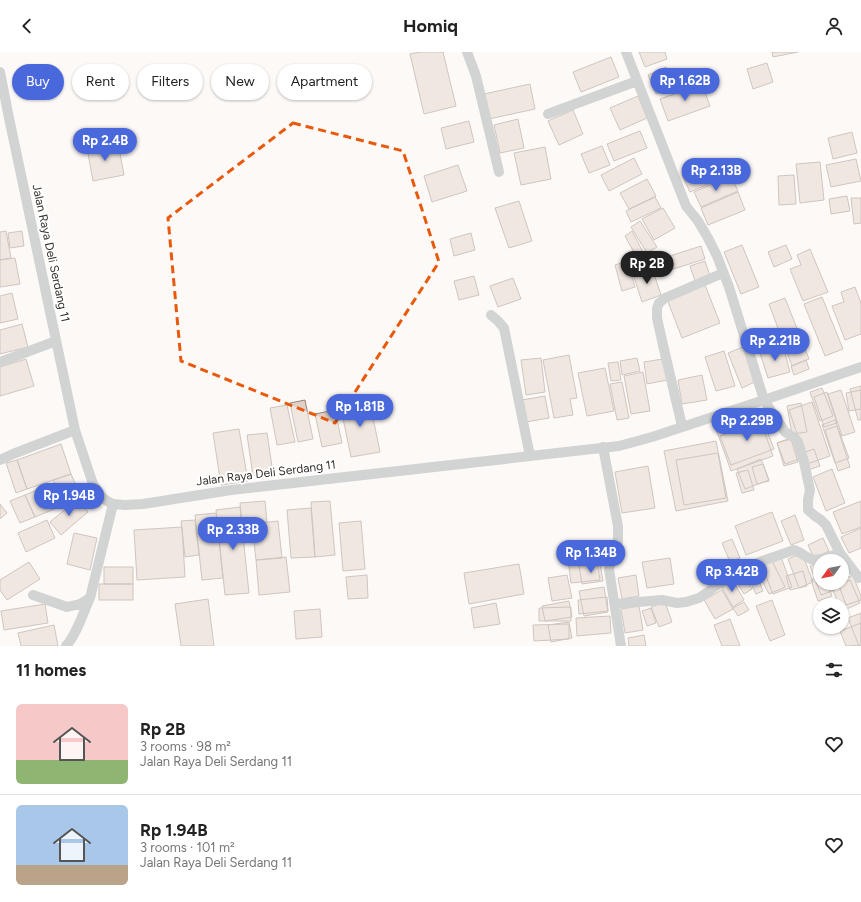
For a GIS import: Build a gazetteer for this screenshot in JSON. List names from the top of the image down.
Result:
{
  "streets": {
    "street": ["Jalan Raya Deli Serdang 11"]
  },
  "north": "bottom left",
  "page": {
    "header": "Homiq",
    "chip": [
      "Buy",
      "Rent",
      "Filters",
      "New",
      "Apartment"
    ],
    "price": [
      "Rp 1.62B",
      "Rp 2.4B",
      "Rp 2.13B",
      "Rp 2B",
      "Rp 2.21B",
      "Rp 1.81B",
      "Rp 2.29B",
      "Rp 1.94B",
      "Rp 2.33B",
      "Rp 1.34B",
      "Rp 3.42B"
    ],
    "heading": "11 homes",
    "list": [
      {
        "name": "Rp 2B",
        "note": "3 rooms · 98 m² · Jalan Raya Deli Serdang 11"
      },
      {
        "name": "Rp 1.94B",
        "note": "3 rooms · 101 m² · Jalan Raya Deli Serdang 11"
      }
    ]
  }
}
